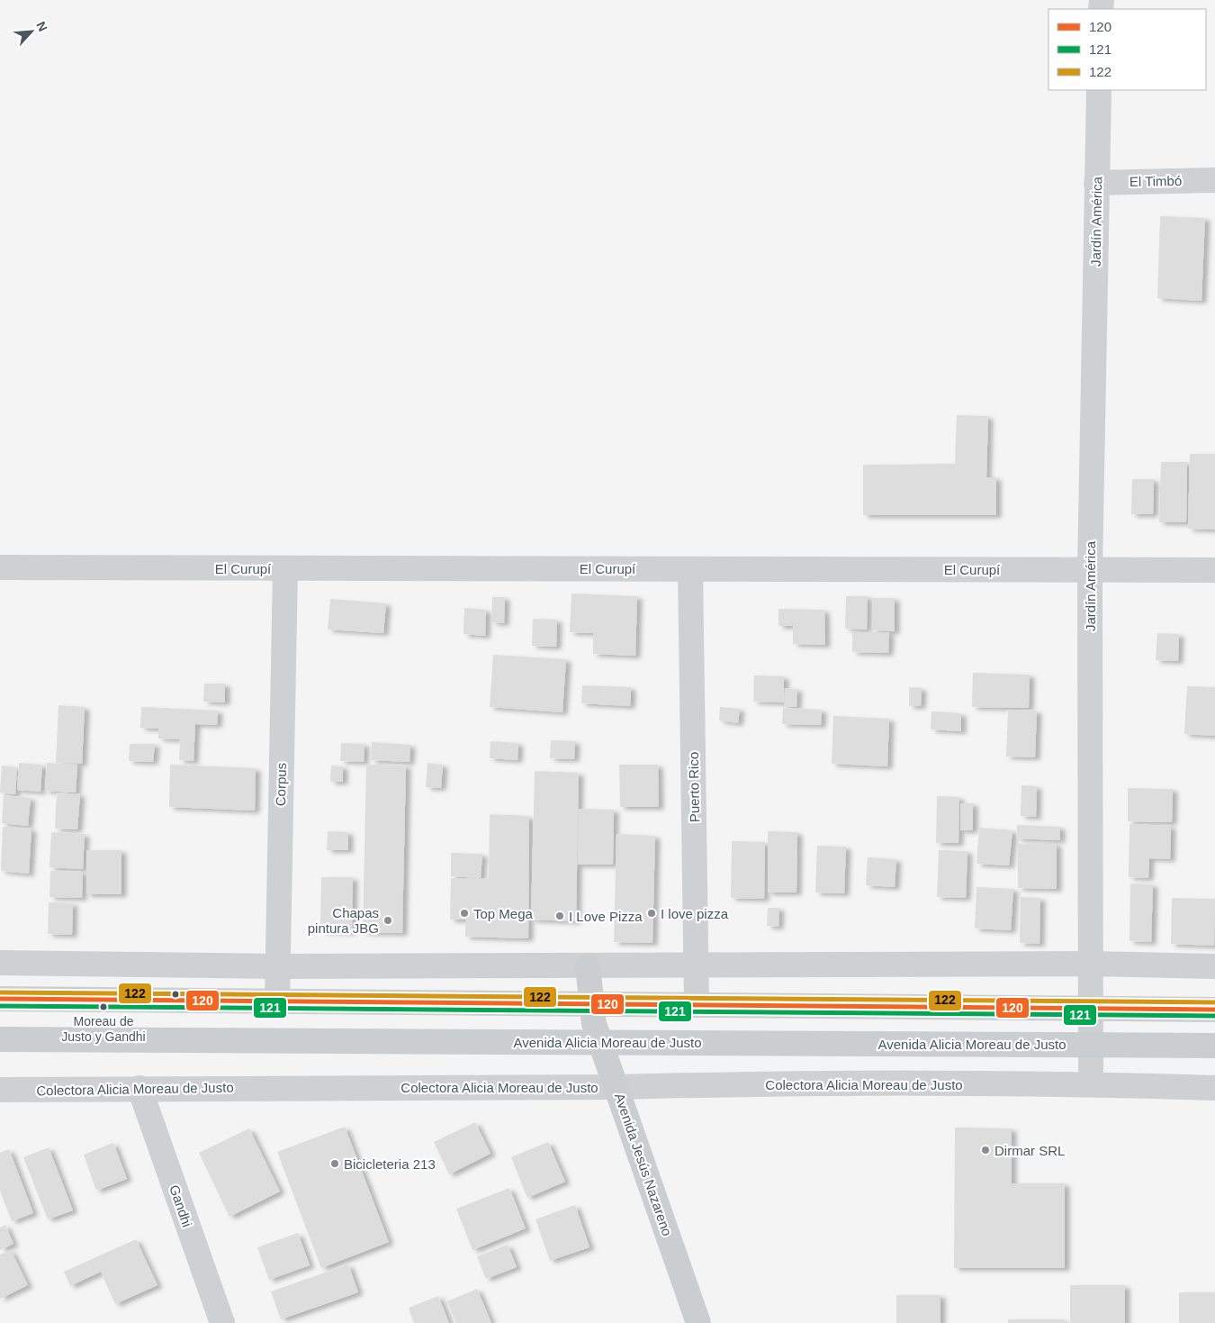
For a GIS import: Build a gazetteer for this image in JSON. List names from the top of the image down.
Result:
{
  "streets": {
    "main road": ["Avenida Alicia Moreau de Justo", "Avenida Jesús Nazareno"],
    "street": [
      "El Timbó",
      "Jardín América",
      "El Curupí",
      "Corpus",
      "Puerto Rico",
      "Colectora Alicia Moreau de Justo",
      "Gandhi"
    ]
  },
  "crossings": [
    ["El Timbó", "Jardín América"],
    ["Jardín América", "El Curupí"],
    ["Jardín América", "Avenida Alicia Moreau de Justo"],
    ["Jardín América", "Colectora Alicia Moreau de Justo"],
    ["El Curupí", "Corpus"],
    ["El Curupí", "Puerto Rico"],
    ["Avenida Alicia Moreau de Justo", "Avenida Jesús Nazareno"],
    ["Colectora Alicia Moreau de Justo", "Avenida Jesús Nazareno"],
    ["Colectora Alicia Moreau de Justo", "Gandhi"]
  ],
  "places": [
    "Top Mega",
    "I love pizza",
    "I Love Pizza",
    "Chapas pintura JBG",
    "Moreau de Justo y Gandhi",
    "Dirmar SRL",
    "Bicicleteria 213"
  ],
  "lines": ["transit line 122", "transit line 120", "transit line 121"],
  "legend": ["120", "121", "122"],
  "north": "top right"
}
